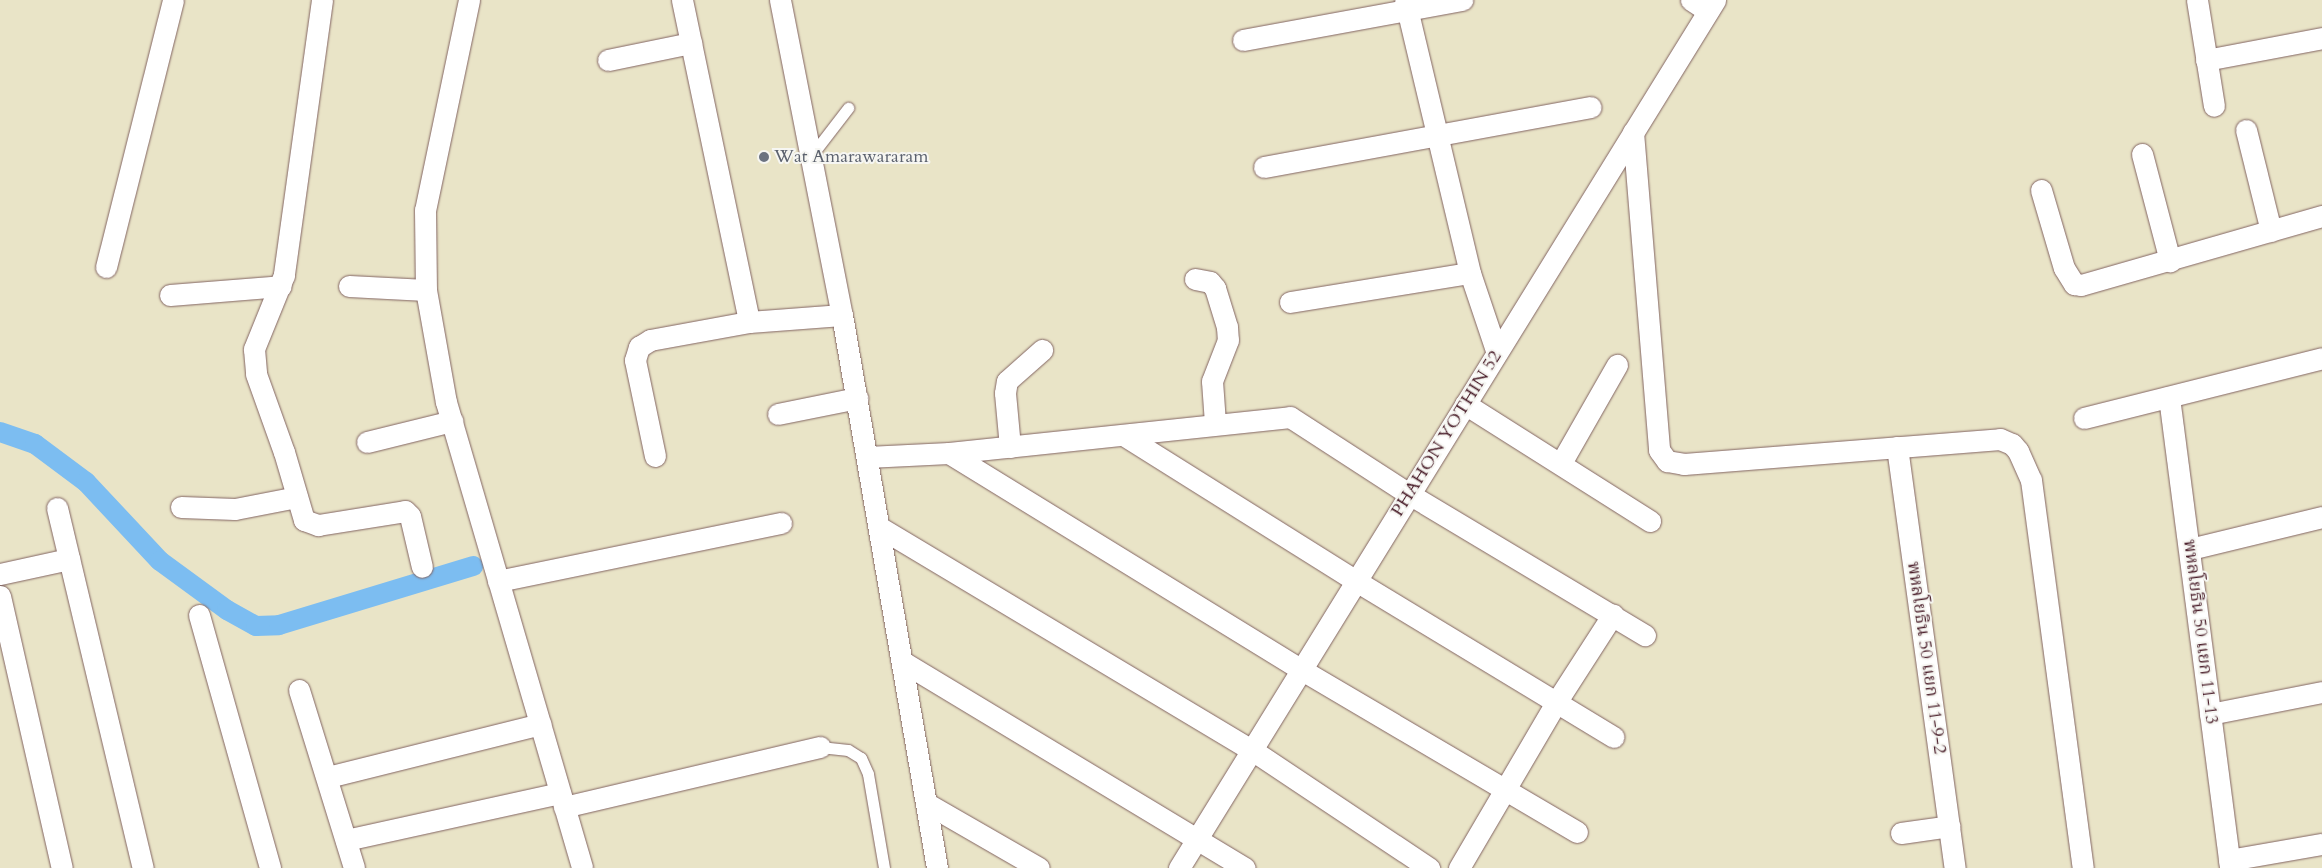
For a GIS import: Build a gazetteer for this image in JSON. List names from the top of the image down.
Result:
{
  "streets": {
    "street": ["PHAHON YOTHIN 52", "พหลโยธิน 50 แยก 11-13", "พหลโยธิน 50 แยก 11-9-2"]
  },
  "places": ["Wat Amarawararam"]
}
